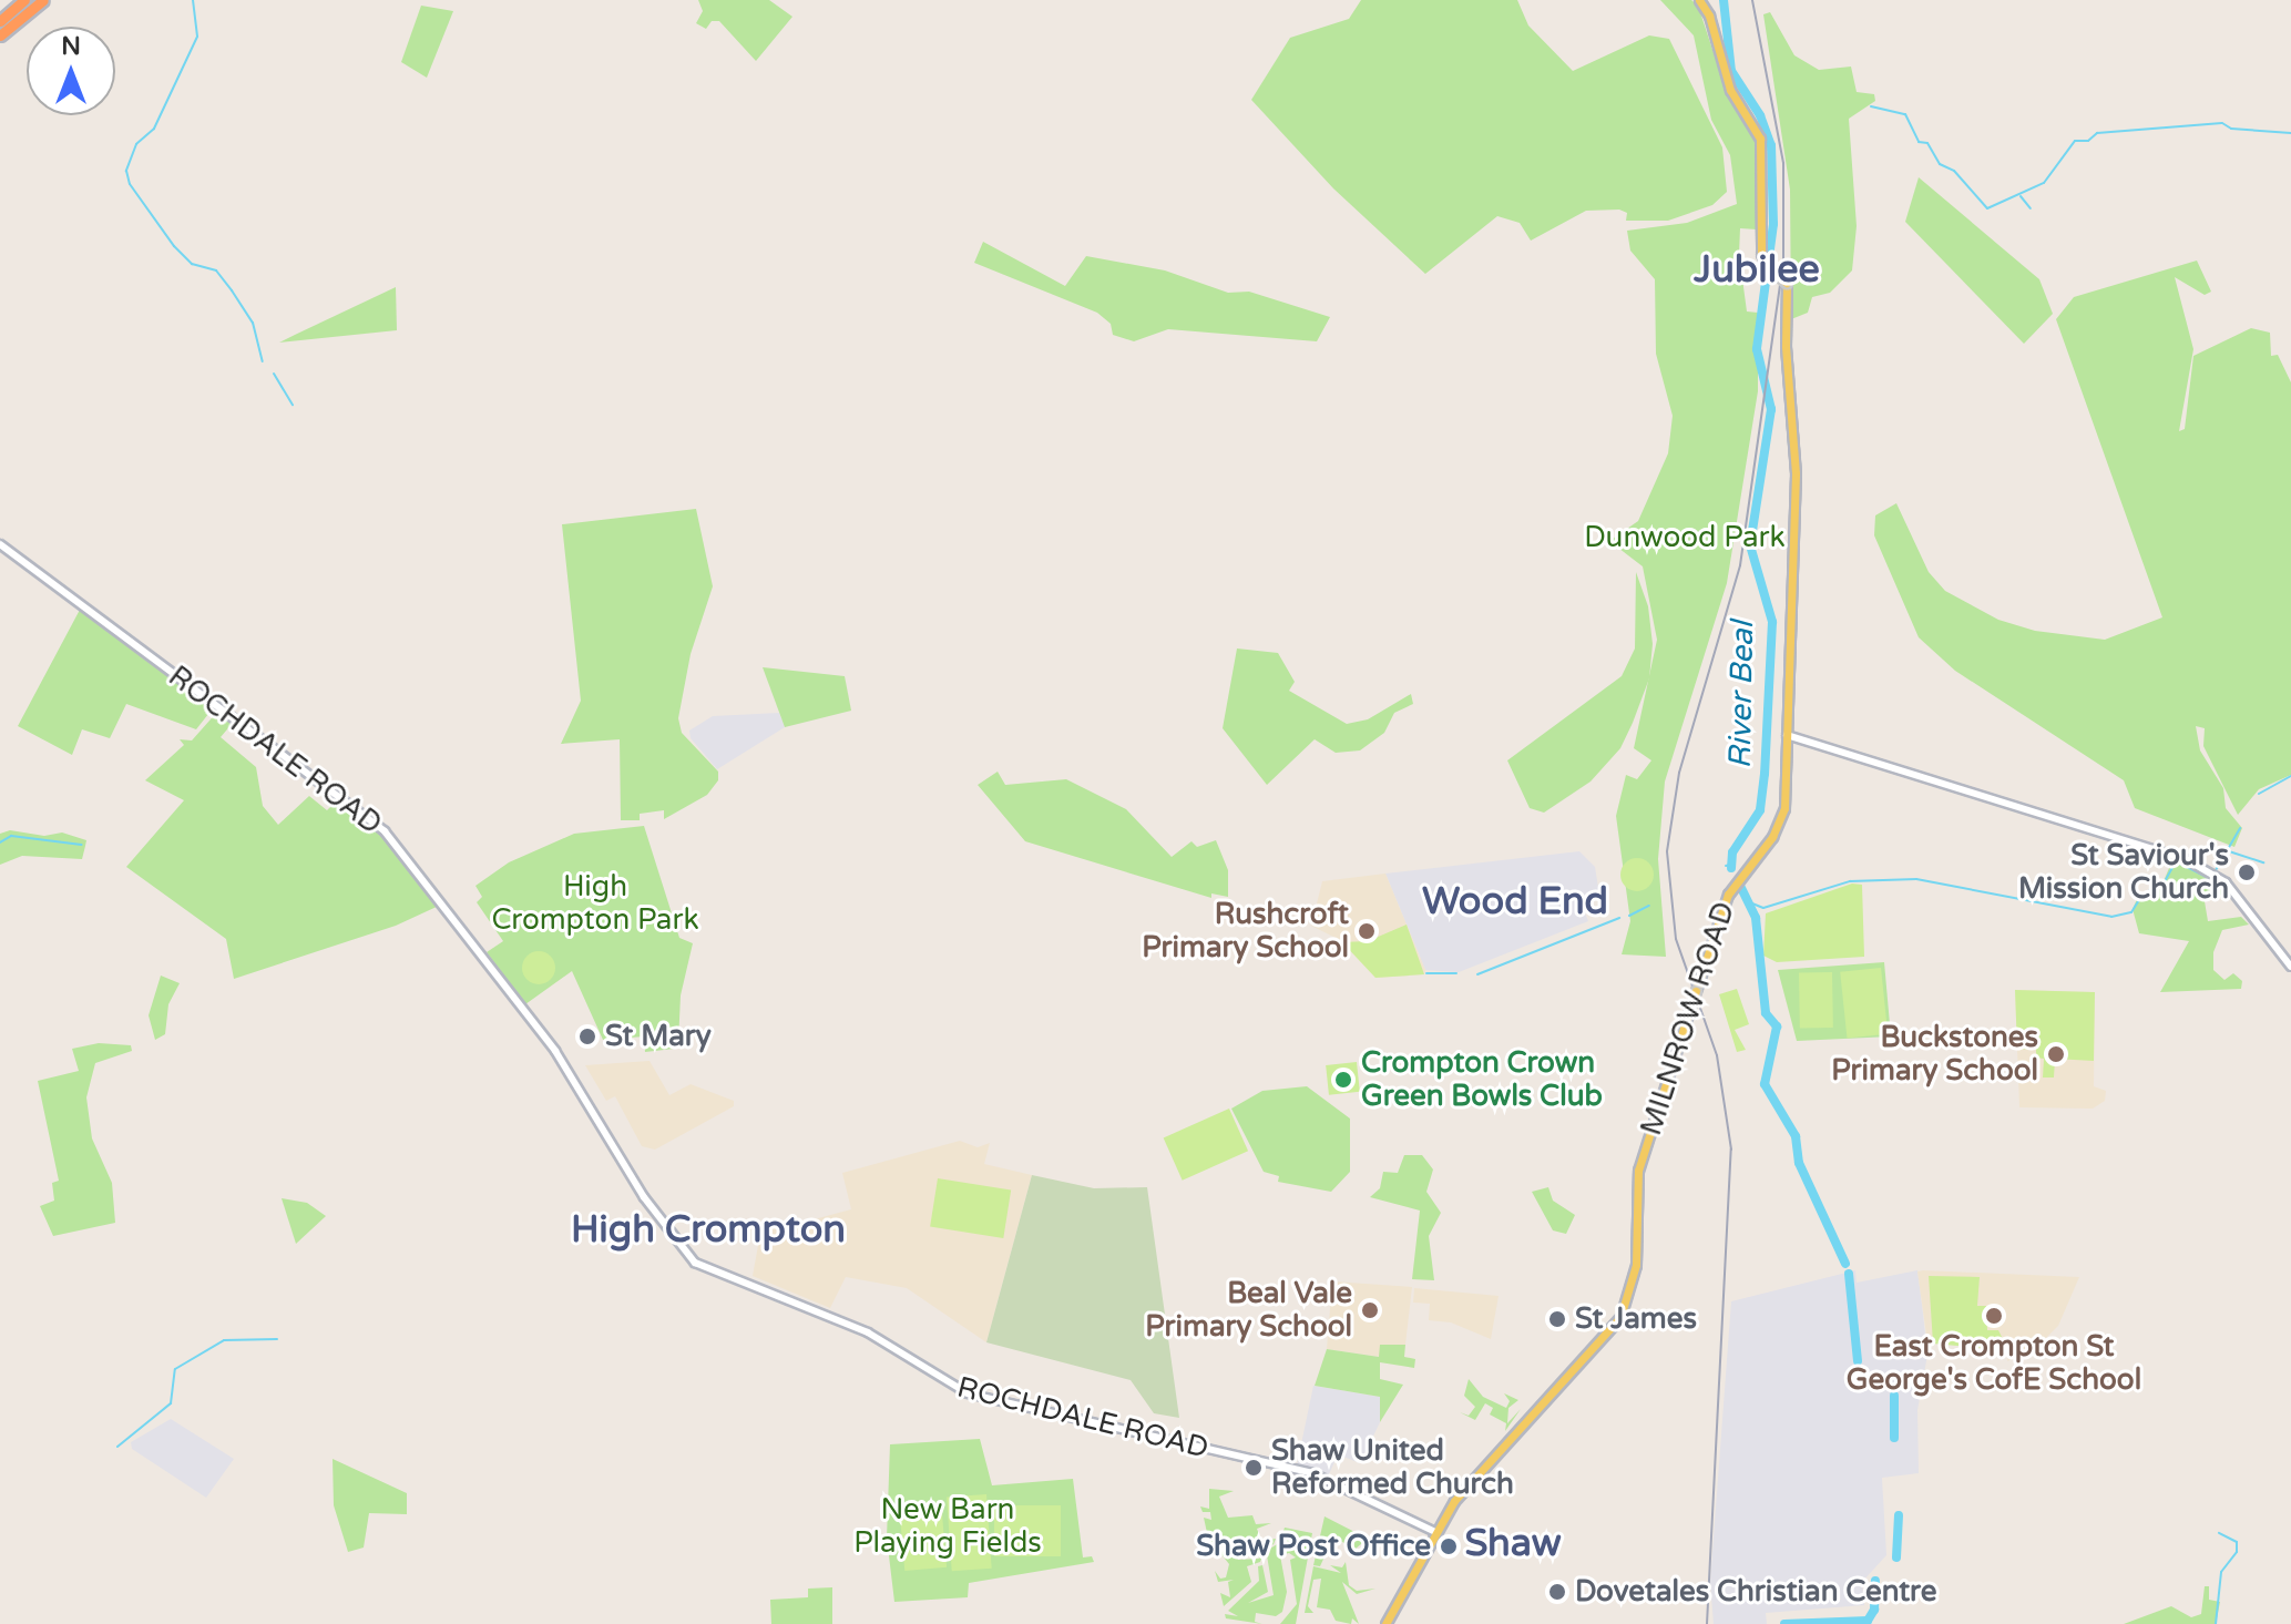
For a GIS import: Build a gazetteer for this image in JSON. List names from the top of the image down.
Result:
{
  "streets": {
    "main road": ["ROCHDALE ROAD", "MILNROW ROAD"]
  },
  "crossings": [
    ["ROCHDALE ROAD", "MILNROW ROAD"]
  ],
  "districts": [
    "Jubilee",
    "Wood End",
    "High Crompton",
    "Shaw"
  ],
  "water": ["River Beal"],
  "parks": ["Dunwood Park", "High Crompton Park", "New Barn Playing Fields"],
  "places": [
    "St Saviour's Mission Church",
    "Rushcroft Primary School",
    "St Mary",
    "Buckstones Primary School",
    "Crompton Crown Green Bowls Club",
    "Beal Vale Primary School",
    "East Crompton St George's CofE School",
    "St James",
    "Shaw United Reformed Church",
    "Shaw Post Office",
    "Dovetales Christian Centre"
  ],
  "north": "top"
}
